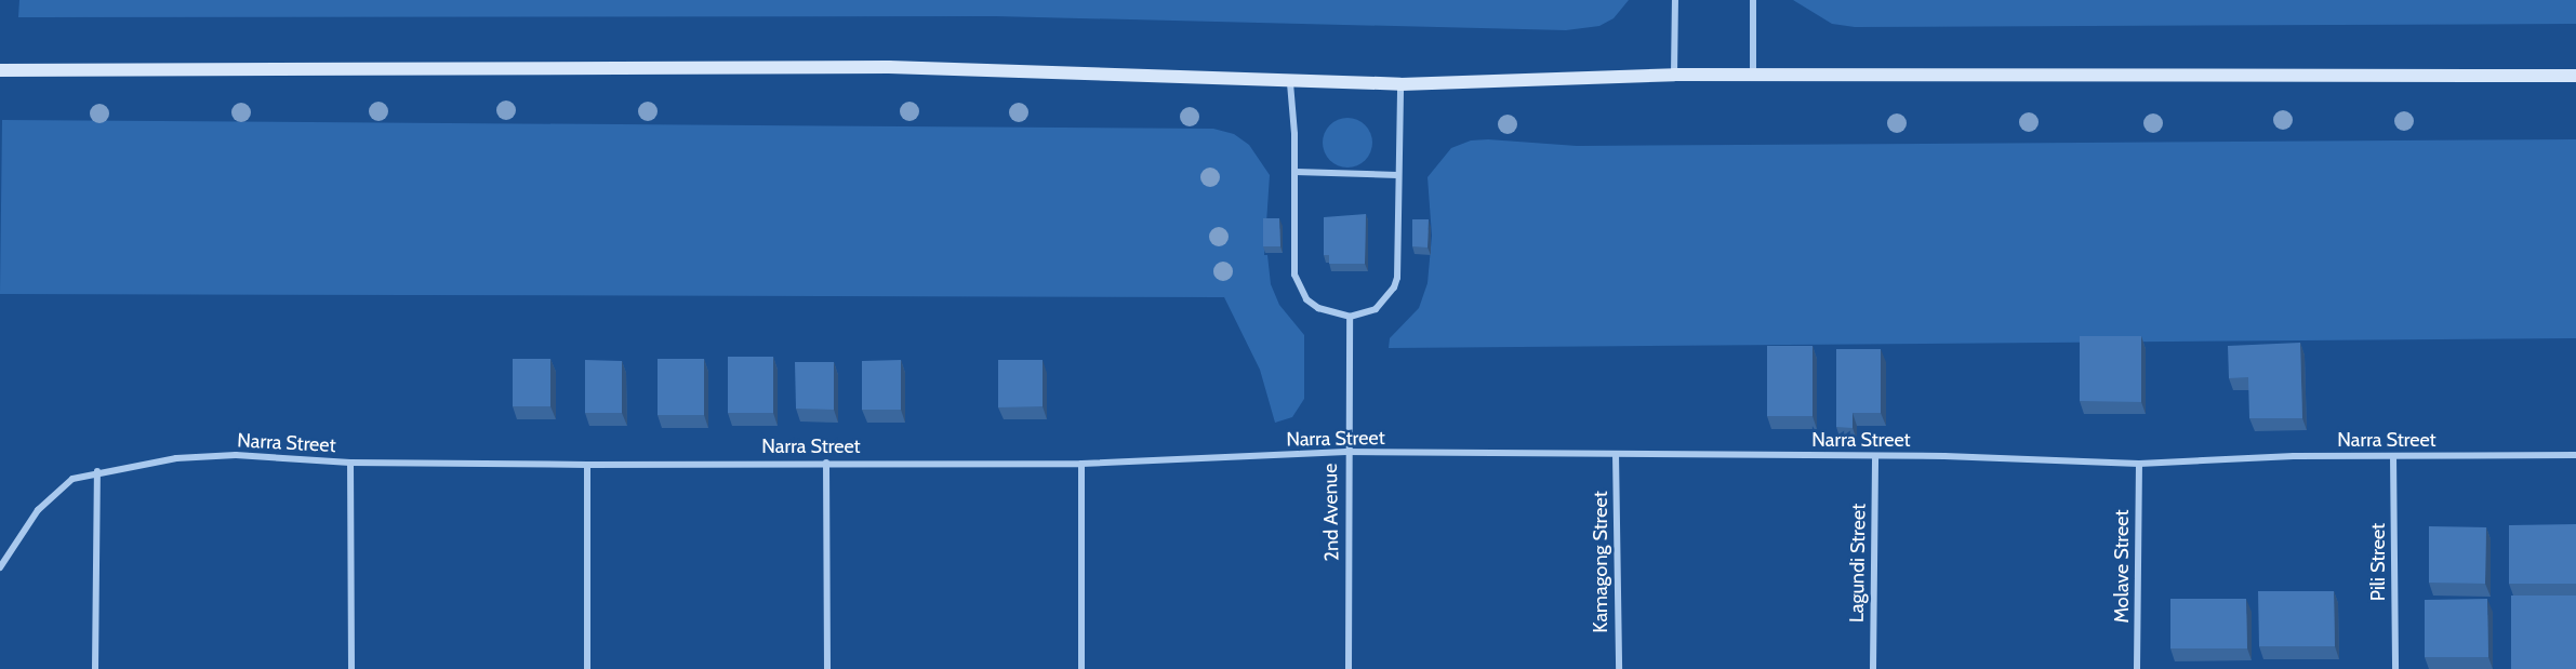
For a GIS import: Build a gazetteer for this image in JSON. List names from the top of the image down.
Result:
{
  "streets": {
    "street": [
      "Narra Street",
      "2nd Avenue",
      "Kamagong Street",
      "Pili Street",
      "Lagundi Street",
      "Molave Street"
    ]
  },
  "crossings": [
    ["Narra Street", "2nd Avenue"],
    ["Narra Street", "Kamagong Street"],
    ["Narra Street", "Pili Street"],
    ["Narra Street", "Lagundi Street"],
    ["Narra Street", "Molave Street"]
  ]
}
